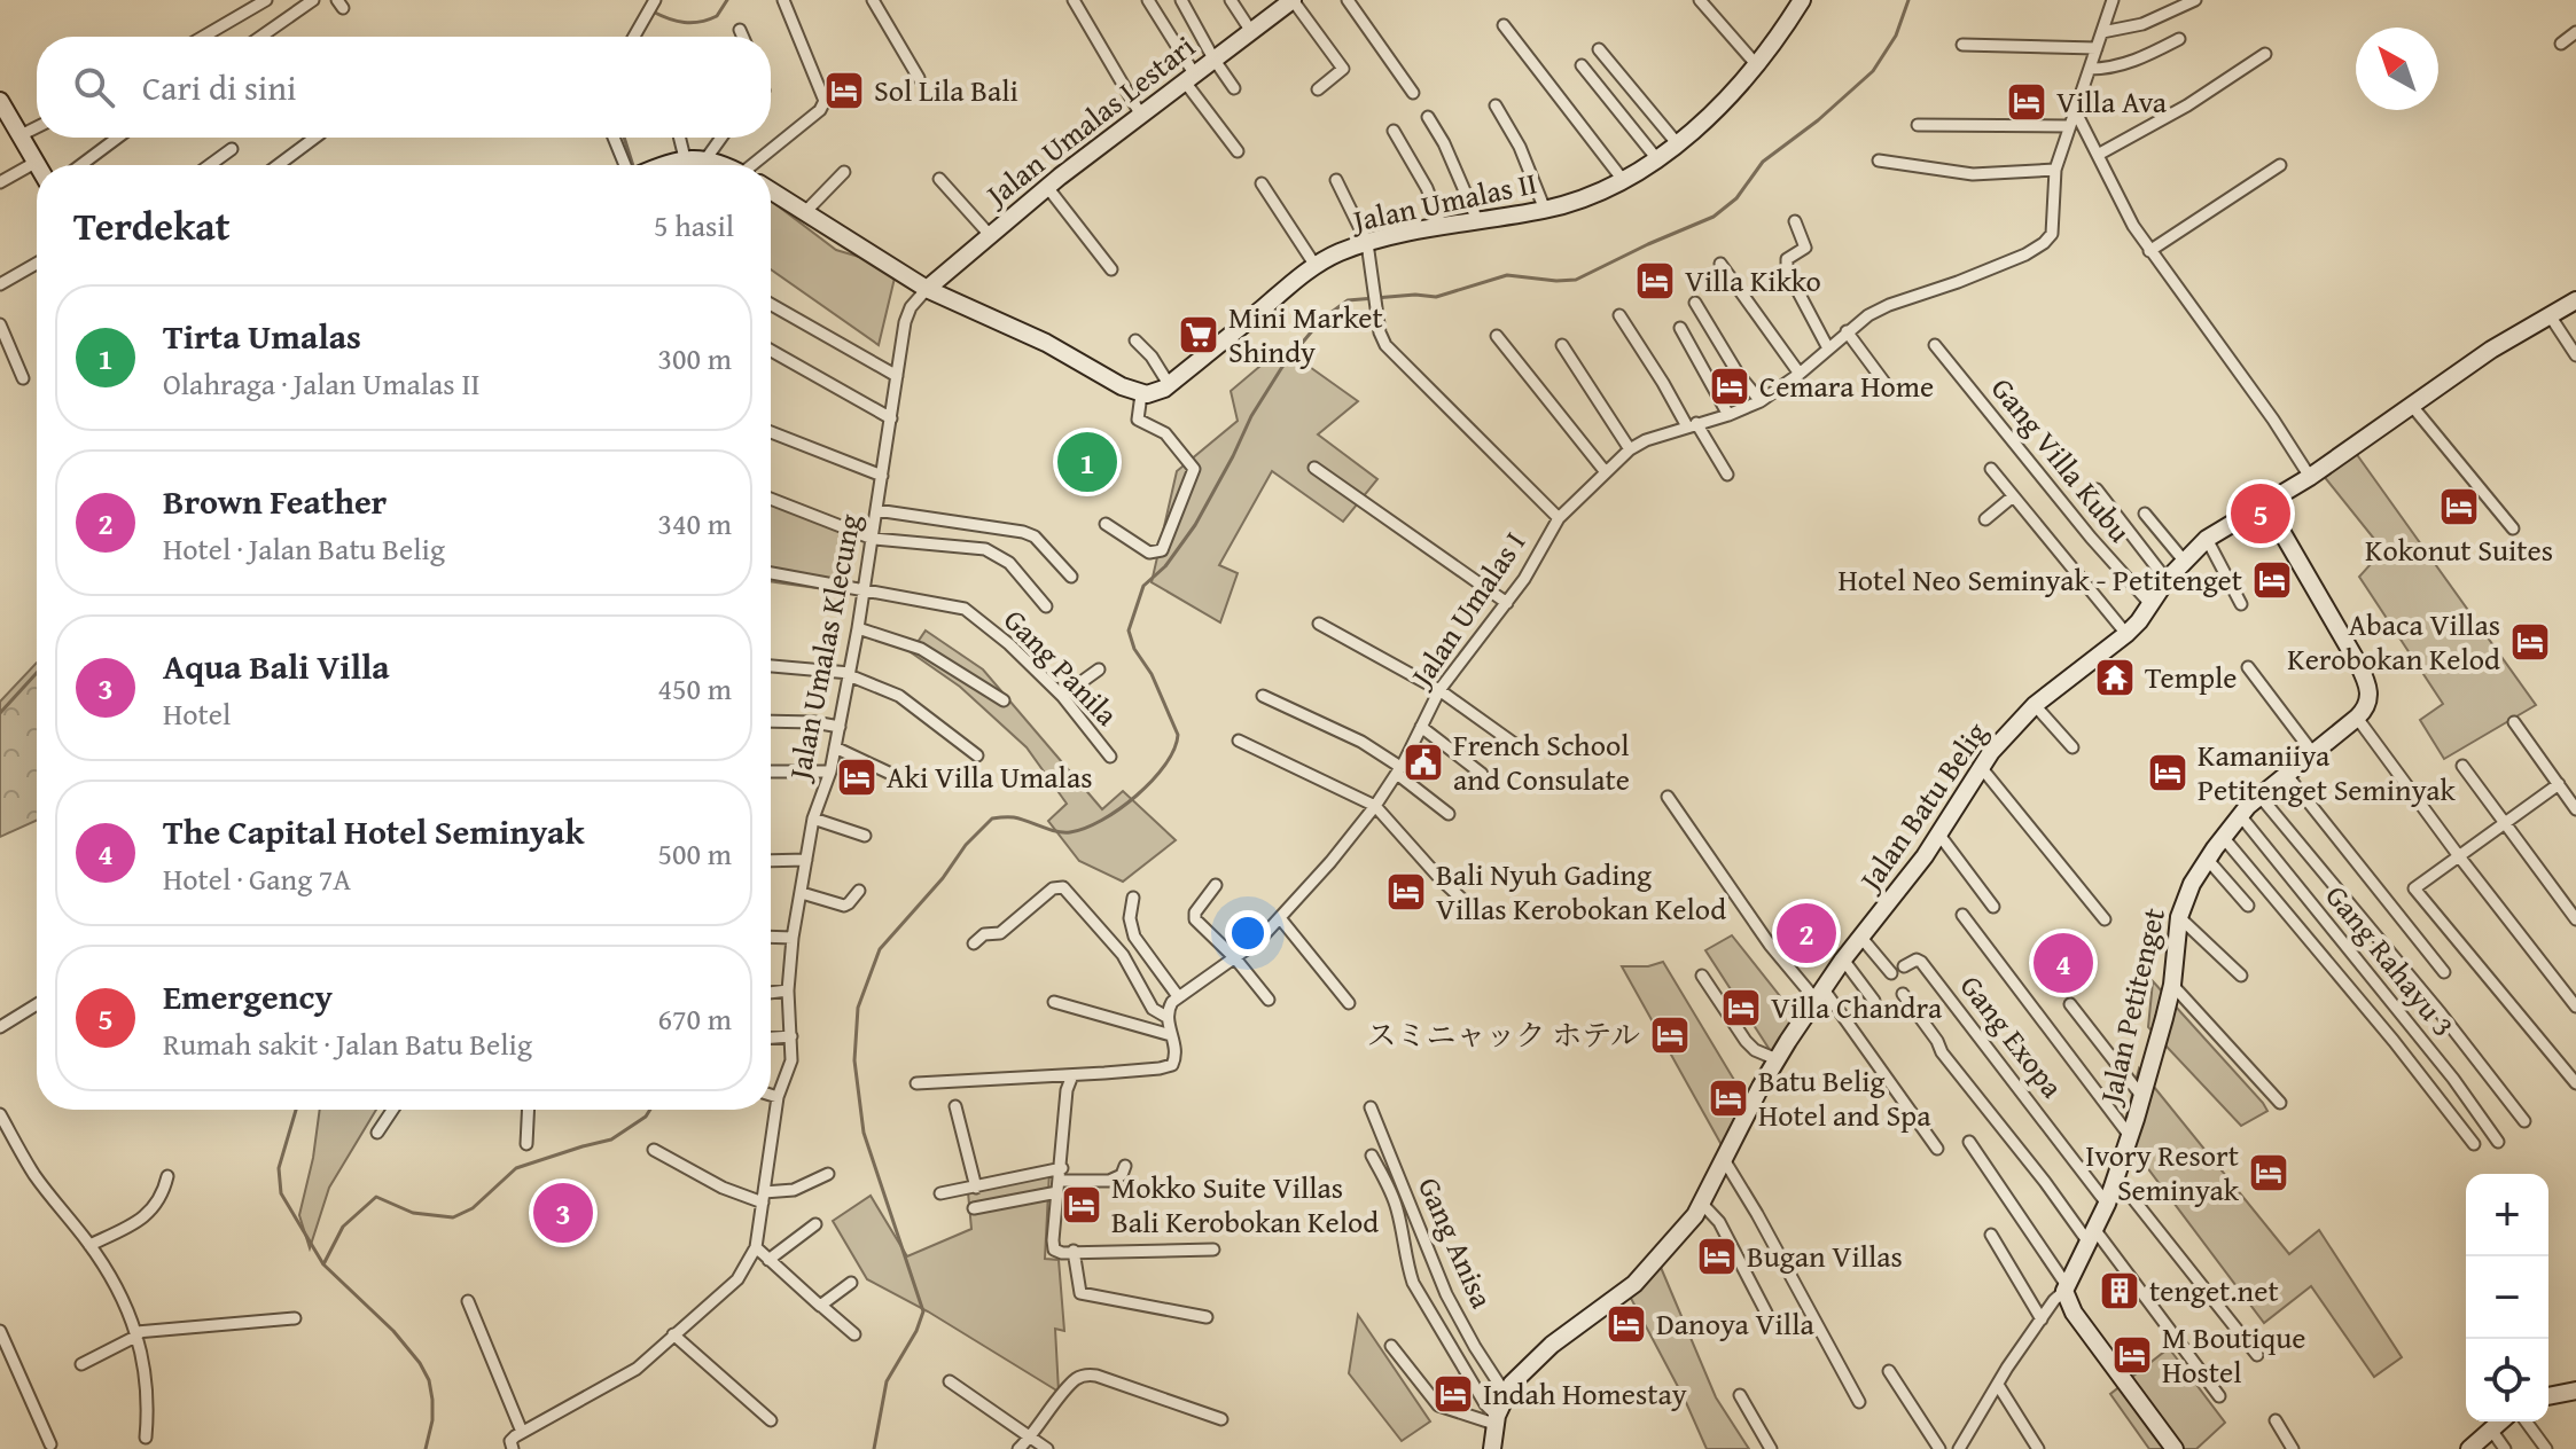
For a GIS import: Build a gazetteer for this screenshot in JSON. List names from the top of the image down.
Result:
{
  "streets": {
    "street": [
      "Jalan Umalas Lestari",
      "Jalan Umalas II",
      "Gang Villa Kubu",
      "Jalan Umalas I",
      "Jalan Umalas Klecung",
      "Gang Panila",
      "Jalan Batu Belig",
      "Gang Rahayu 3",
      "Jalan Petitenget",
      "Gang Exopa",
      "Gang Anisa"
    ]
  },
  "crossings": [
    ["Jalan Umalas Lestari", "Jalan Umalas Klecung"],
    ["Gang Villa Kubu", "Jalan Batu Belig"],
    ["Jalan Umalas Klecung", "Gang Panila"],
    ["Jalan Batu Belig", "Gang Anisa"],
    ["Gang Rahayu 3", "Jalan Petitenget"],
    ["Jalan Petitenget", "Gang Exopa"]
  ],
  "places": {
    "hotel": [
      "Sol Lila Bali",
      "Villa Ava",
      "Villa Kikko",
      "Cemara Home",
      "Kokonut Suites",
      "Hotel Neo Seminyak - Petitenget",
      "Abaca Villas Kerobokan Kelod",
      "Kamaniiya Petitenget Seminyak",
      "Aki Villa Umalas",
      "Bali Nyuh Gading Villas Kerobokan Kelod",
      "Villa Chandra",
      "スミニャック ホテル",
      "Batu Belig Hotel and Spa",
      "Ivory Resort Seminyak",
      "Mokko Suite Villas Bali Kerobokan Kelod",
      "Bugan Villas",
      "Danoya Villa",
      "M Boutique Hostel",
      "Indah Homestay"
    ],
    "supermarket": ["Mini Market Shindy"],
    "temple": ["Temple"],
    "public building": ["French School and Consulate"],
    "building": ["tenget.net"]
  },
  "north": "top left",
  "page": {
    "search": "Cari di sini",
    "heading": ["Terdekat", "5 hasil"],
    "list": [
      {
        "mark": "1",
        "name": "Tirta Umalas",
        "note": "Olahraga · Jalan Umalas II",
        "value": "300 m"
      },
      {
        "mark": "2",
        "name": "Brown Feather",
        "note": "Hotel · Jalan Batu Belig",
        "value": "340 m"
      },
      {
        "mark": "3",
        "name": "Aqua Bali Villa",
        "note": "Hotel",
        "value": "450 m"
      },
      {
        "mark": "4",
        "name": "The Capital Hotel Seminyak",
        "note": "Hotel · Gang 7A",
        "value": "500 m"
      },
      {
        "mark": "5",
        "name": "Emergency",
        "note": "Rumah sakit · Jalan Batu Belig",
        "value": "670 m"
      }
    ],
    "pins": [
      "1",
      "5",
      "2",
      "4",
      "3"
    ],
    "map_buttons": ["+", "−"]
  }
}
